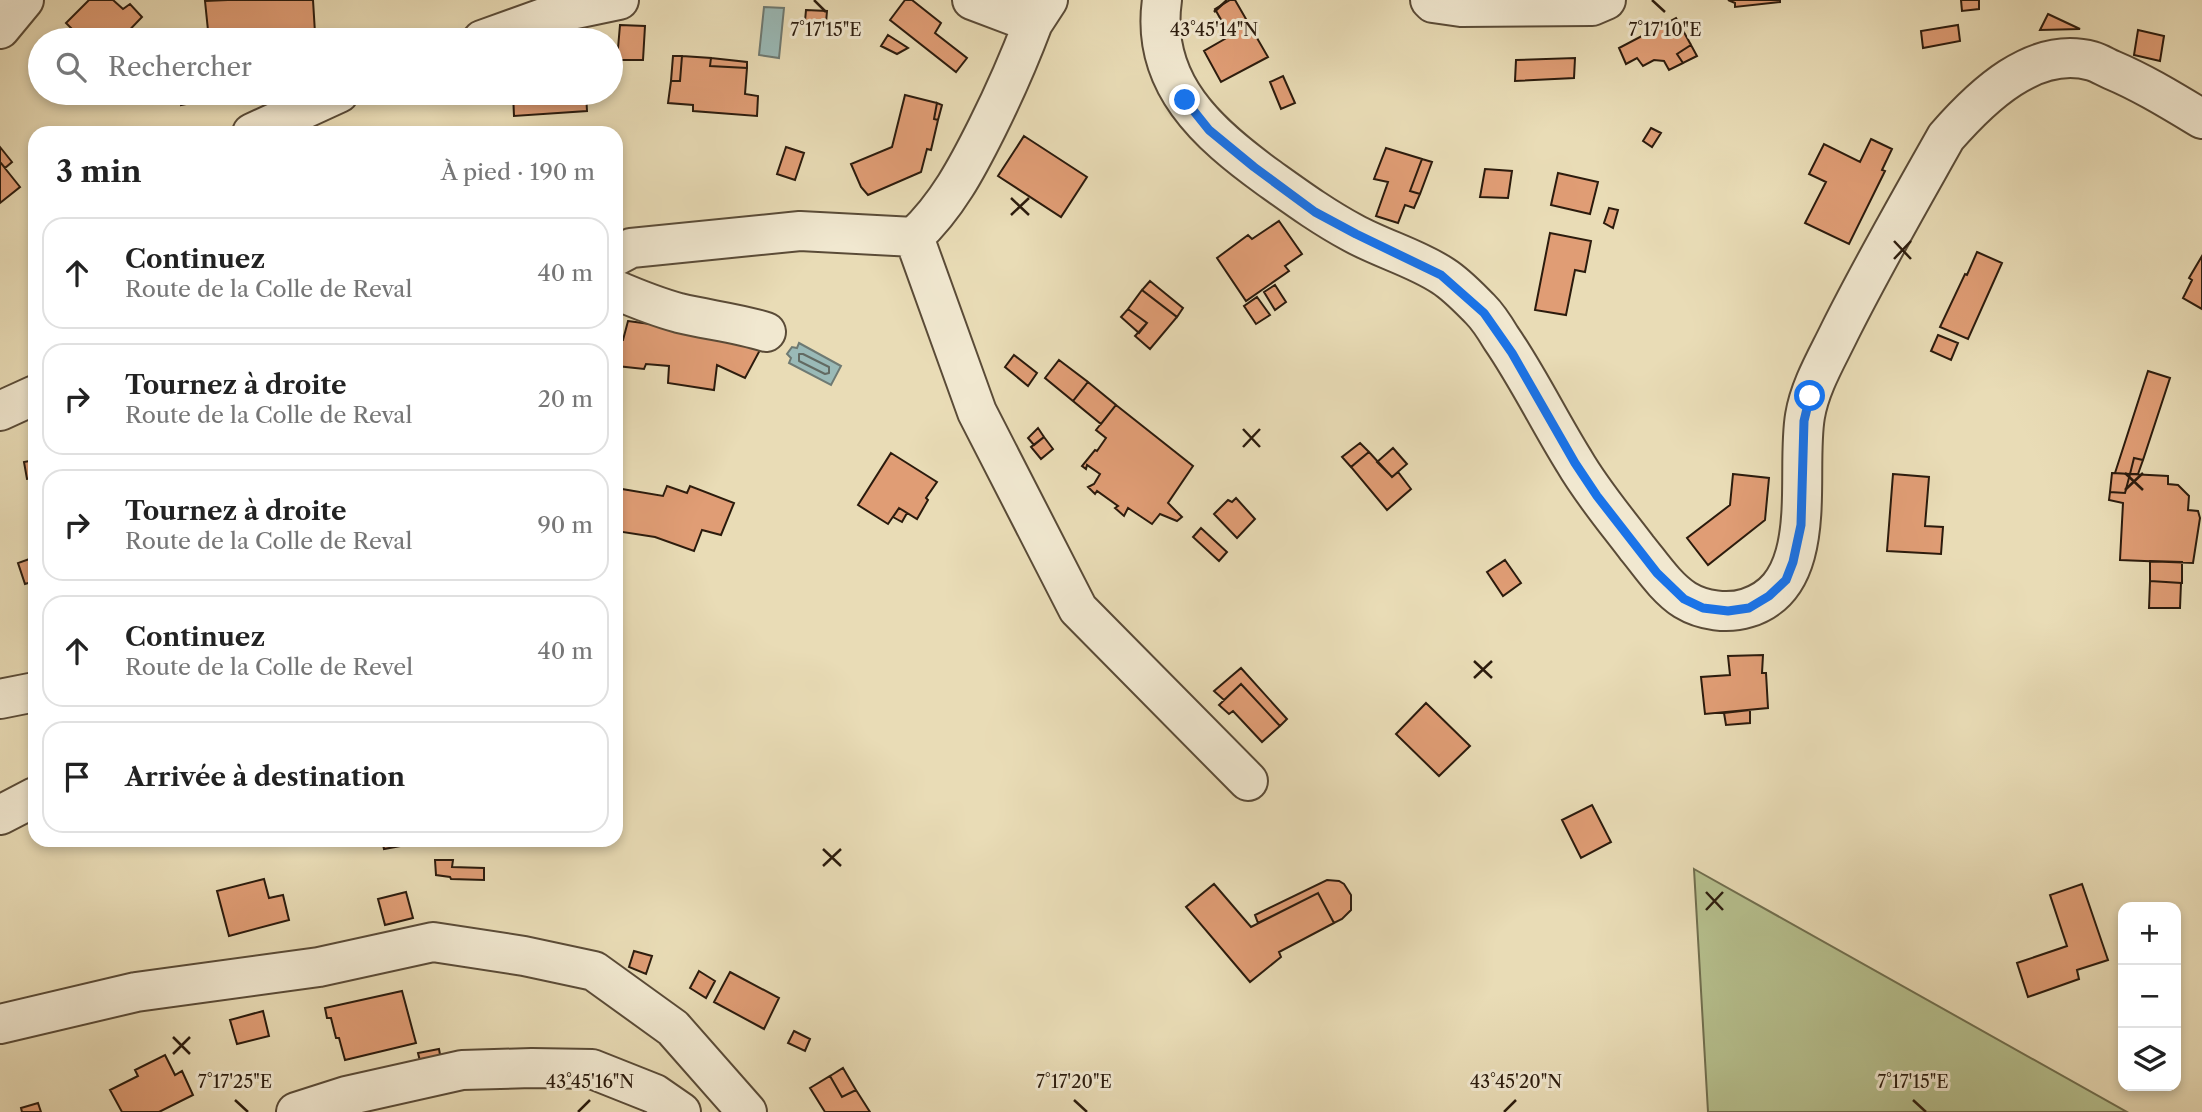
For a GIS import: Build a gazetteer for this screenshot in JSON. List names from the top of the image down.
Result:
{
  "page": {
    "search": "Rechercher",
    "heading": ["3 min", "À pied · 190 m"],
    "list": [
      ["Continuez", "Route de la Colle de Reval", "40 m"],
      ["Tournez à droite", "Route de la Colle de Reval", "20 m"],
      ["Tournez à droite", "Route de la Colle de Reval", "90 m"],
      ["Continuez", "Route de la Colle de Revel", "40 m"],
      "Arrivée à destination"
    ],
    "map_buttons": ["+", "−"]
  },
  "coordinates": [
    "7°17'15\"E",
    "43°45'14\"N",
    "7°17'10\"E",
    "43°45'20\"N",
    "7°17'25\"E",
    "43°45'16\"N",
    "7°17'20\"E"
  ]
}
